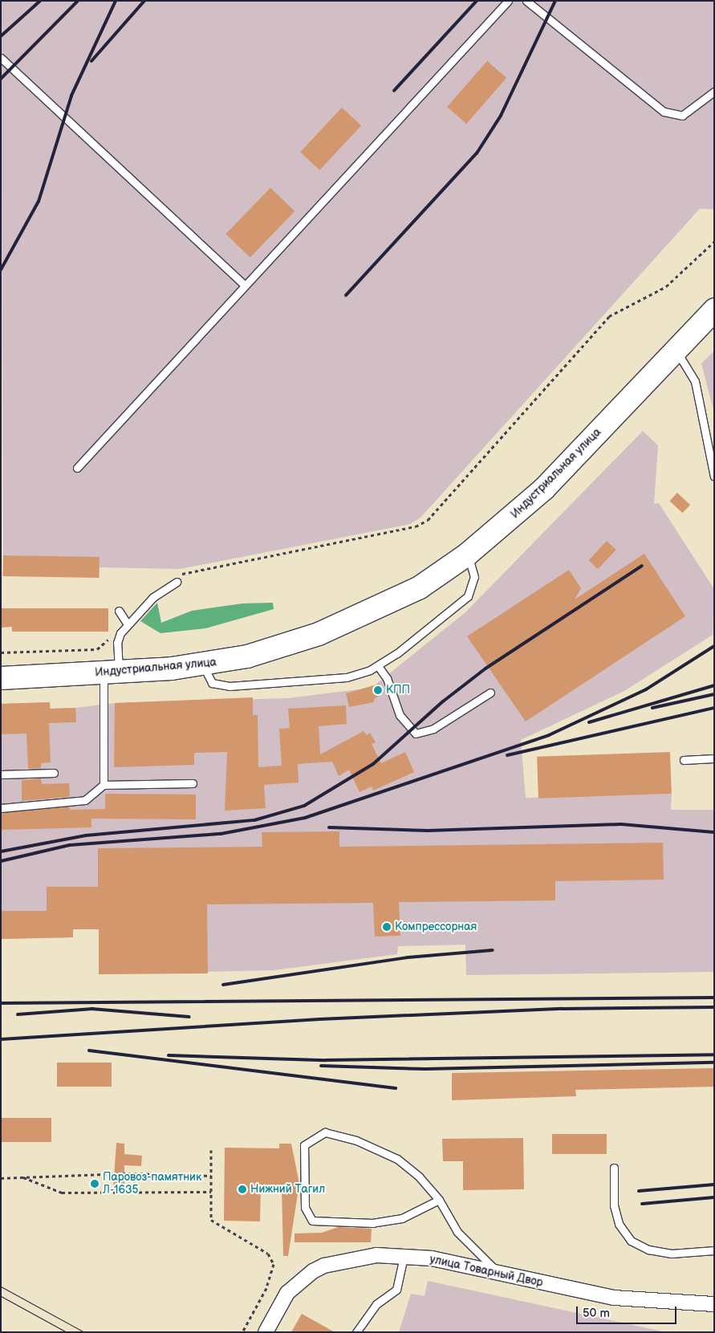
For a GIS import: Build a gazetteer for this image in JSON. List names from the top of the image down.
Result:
{
  "streets": {
    "main road": ["Индустриальная улица"],
    "street": ["улица Товарный Двор"]
  },
  "places": [
    "КПП",
    "Компрессорная",
    "Паровоз-памятник Л-1635",
    "Нижний Тагил"
  ],
  "scale_bar": "50 m"
}
